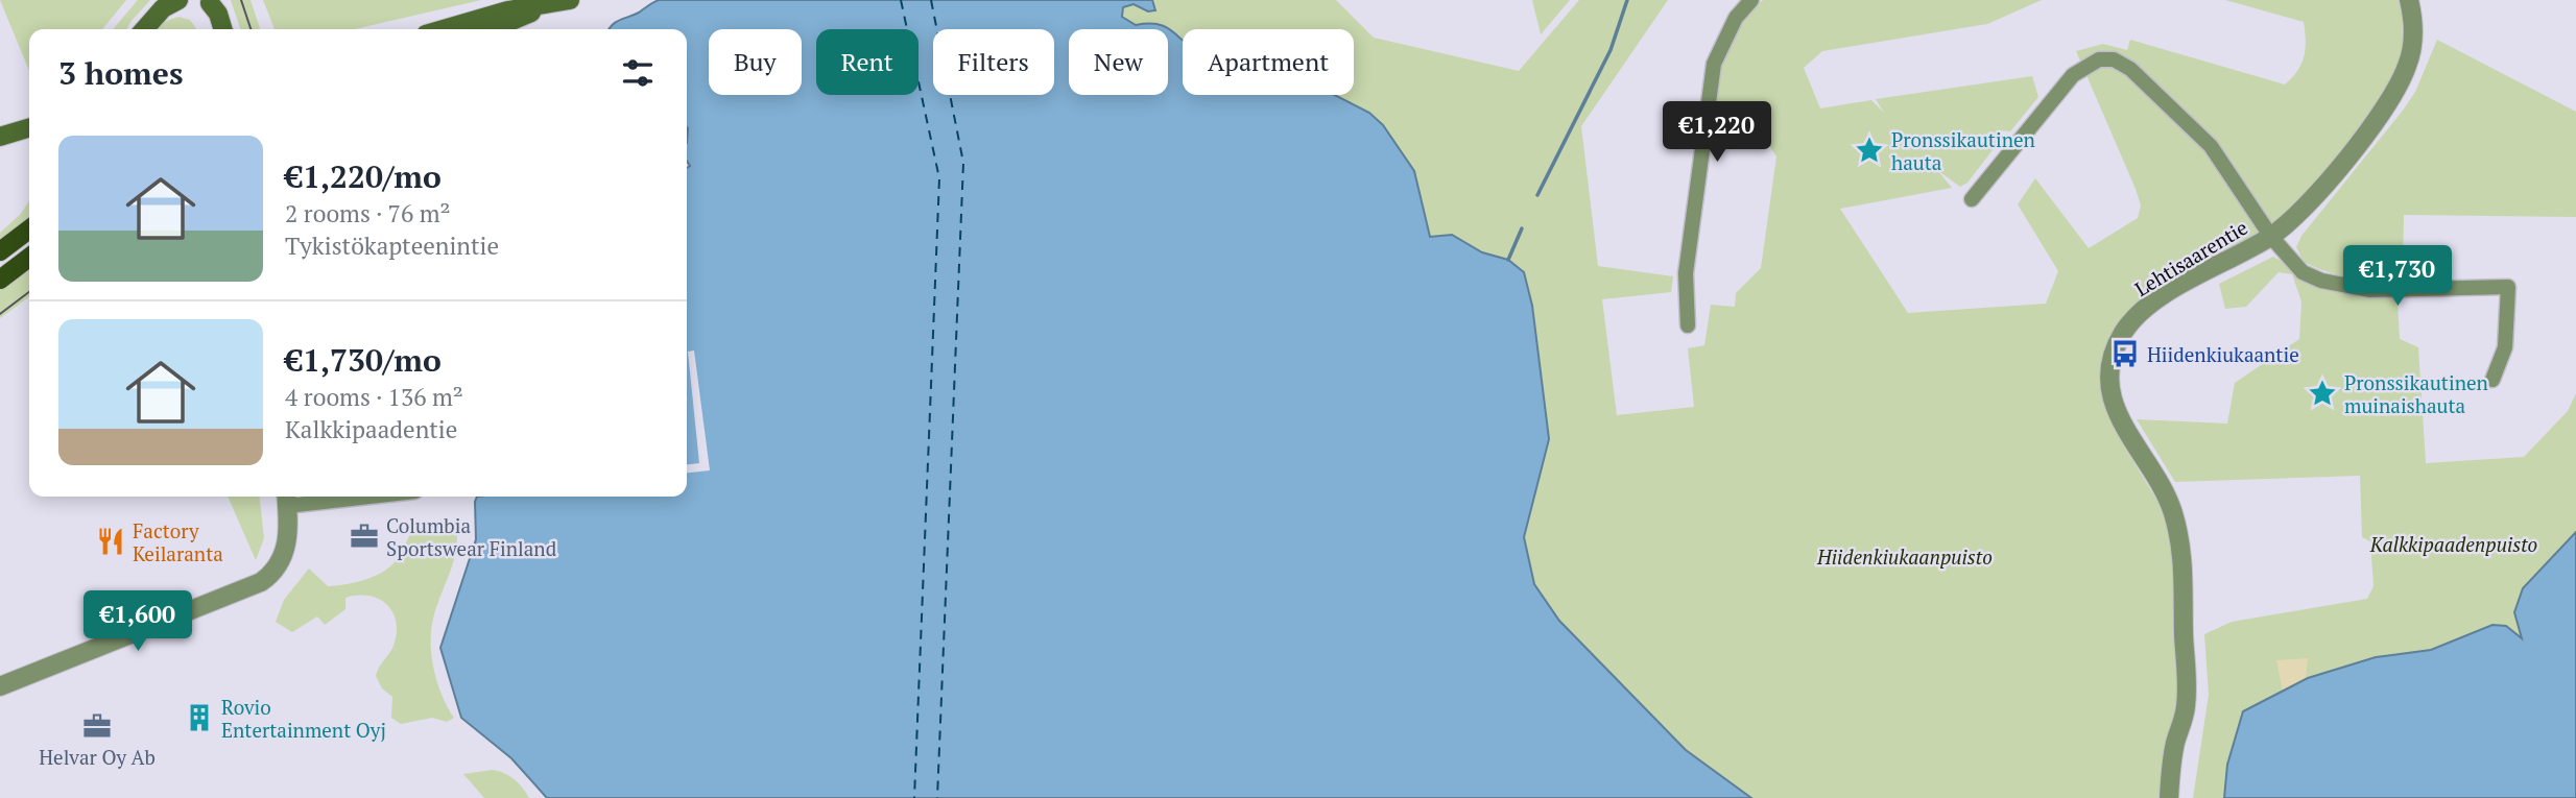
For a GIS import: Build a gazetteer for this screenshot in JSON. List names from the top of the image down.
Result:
{
  "streets": {
    "street": ["Lehtisaarentie"]
  },
  "parks": ["Kalkkipaadenpuisto", "Hiidenkiukaanpuisto"],
  "places": {
    "place": ["Pronssikautinen hauta", "Pronssikautinen muinaishauta"],
    "bus stop": ["Hiidenkiukaantie"],
    "office": ["Columbia Sportswear Finland", "Helvar Oy Ab"],
    "restaurant": ["Factory Keilaranta"],
    "building": ["Rovio Entertainment Oyj"]
  },
  "page": {
    "chip": [
      "Buy",
      "Rent",
      "Filters",
      "New",
      "Apartment"
    ],
    "heading": "3 homes",
    "price": ["€1,220", "€1,730", "€1,600"],
    "list": [
      {
        "name": "€1,220/mo",
        "note": "2 rooms · 76 m² · Tykistökapteenintie"
      },
      {
        "name": "€1,730/mo",
        "note": "4 rooms · 136 m² · Kalkkipaadentie"
      }
    ]
  }
}
